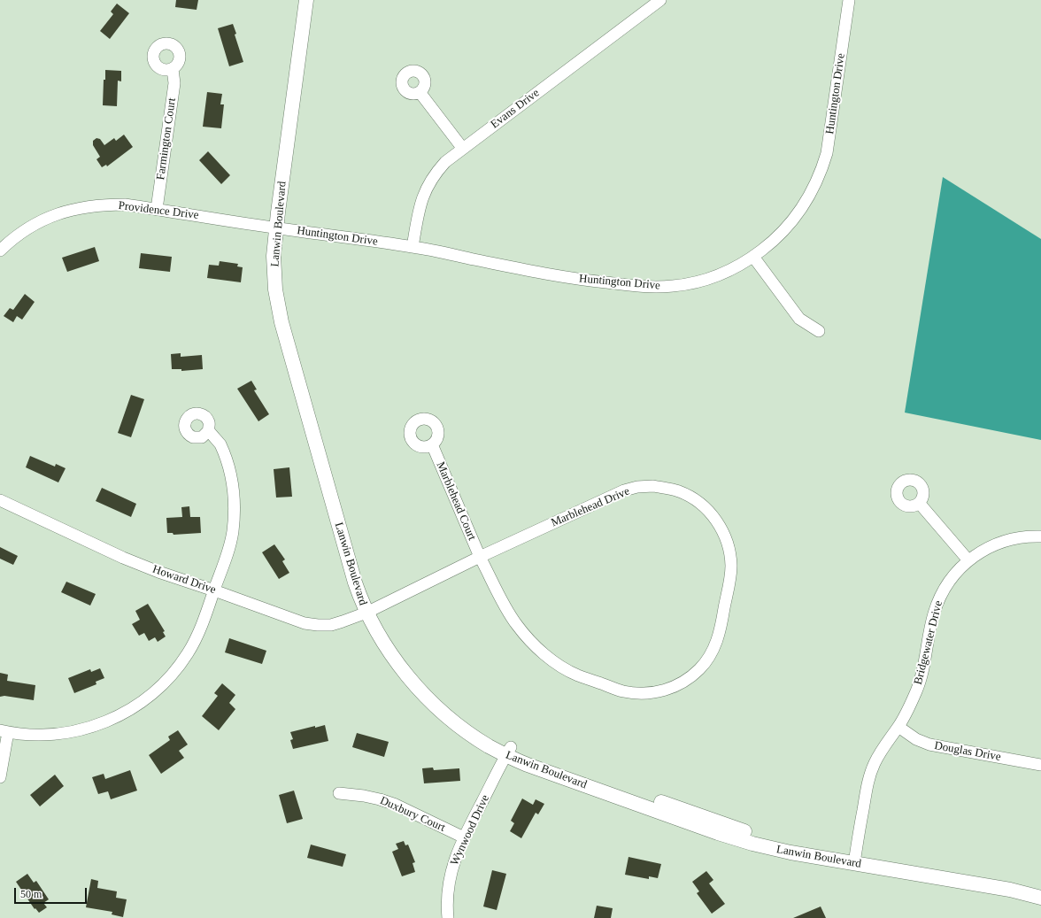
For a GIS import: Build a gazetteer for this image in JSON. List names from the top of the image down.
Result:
{
  "streets": {
    "street": [
      "Huntington Drive",
      "Evans Drive",
      "Farmington Court",
      "Providence Drive",
      "Lanwin Boulevard",
      "Marblehead Court",
      "Marblehead Drive",
      "Howard Drive",
      "Bridgewater Drive",
      "Douglas Drive",
      "Duxbury Court",
      "Wynwood Drive"
    ]
  },
  "crossings": [
    ["Huntington Drive", "Evans Drive"],
    ["Huntington Drive", "Providence Drive"],
    ["Huntington Drive", "Lanwin Boulevard"],
    ["Farmington Court", "Providence Drive"],
    ["Providence Drive", "Lanwin Boulevard"],
    ["Lanwin Boulevard", "Marblehead Drive"],
    ["Lanwin Boulevard", "Howard Drive"],
    ["Lanwin Boulevard", "Bridgewater Drive"],
    ["Lanwin Boulevard", "Wynwood Drive"],
    ["Marblehead Court", "Marblehead Drive"],
    ["Marblehead Drive", "Howard Drive"],
    ["Bridgewater Drive", "Douglas Drive"],
    ["Duxbury Court", "Wynwood Drive"]
  ],
  "scale_bar": "50 m"
}
